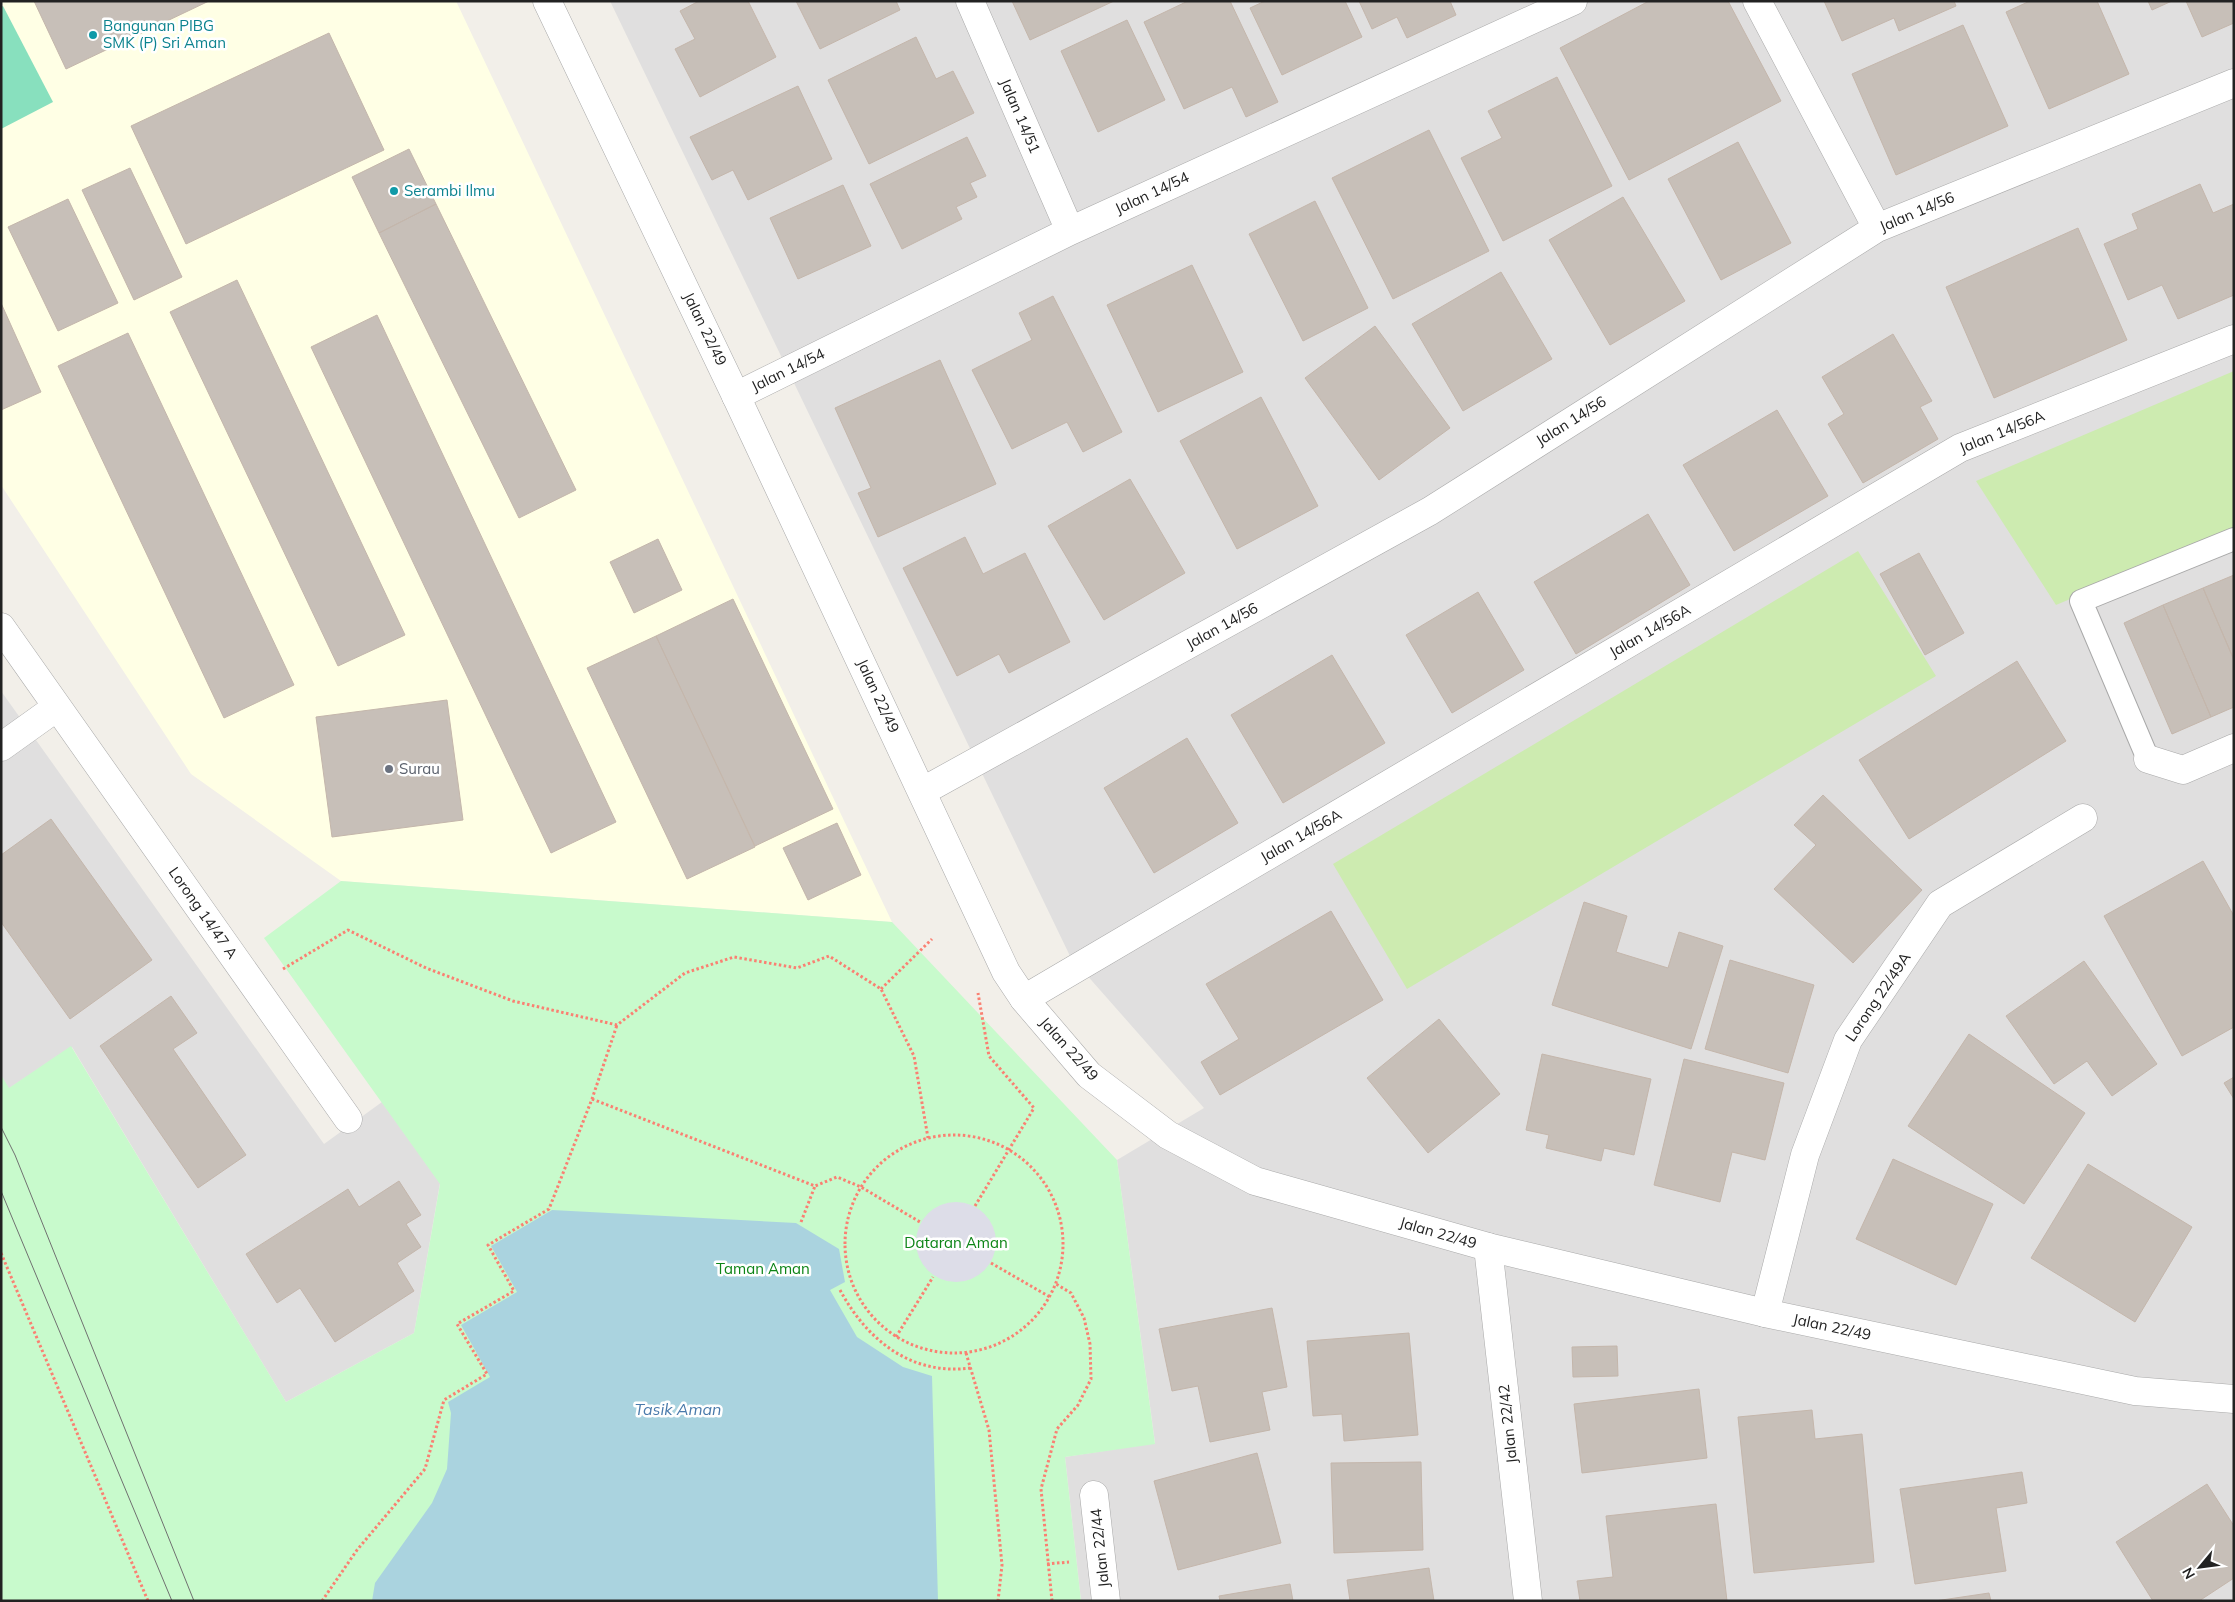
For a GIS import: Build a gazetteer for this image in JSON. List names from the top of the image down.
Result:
{
  "streets": {
    "street": [
      "Jalan 14/51",
      "Jalan 14/54",
      "Jalan 14/56",
      "Jalan 22/49",
      "Jalan 14/56A",
      "Lorong 14/47 A",
      "Lorong 22/49A",
      "Jalan 22/42",
      "Jalan 22/44"
    ]
  },
  "crossings": [
    ["Jalan 14/51", "Jalan 14/54"],
    ["Jalan 14/54", "Jalan 22/49"],
    ["Jalan 14/56", "Jalan 22/49"],
    ["Jalan 22/49", "Jalan 14/56A"],
    ["Jalan 22/49", "Lorong 22/49A"],
    ["Jalan 22/49", "Jalan 22/42"]
  ],
  "water": ["Tasik Aman"],
  "parks": ["Dataran Aman", "Taman Aman"],
  "places": ["Bangunan PIBG SMK (P) Sri Aman", "Serambi Ilmu", "Surau"],
  "north": "bottom left"
}
